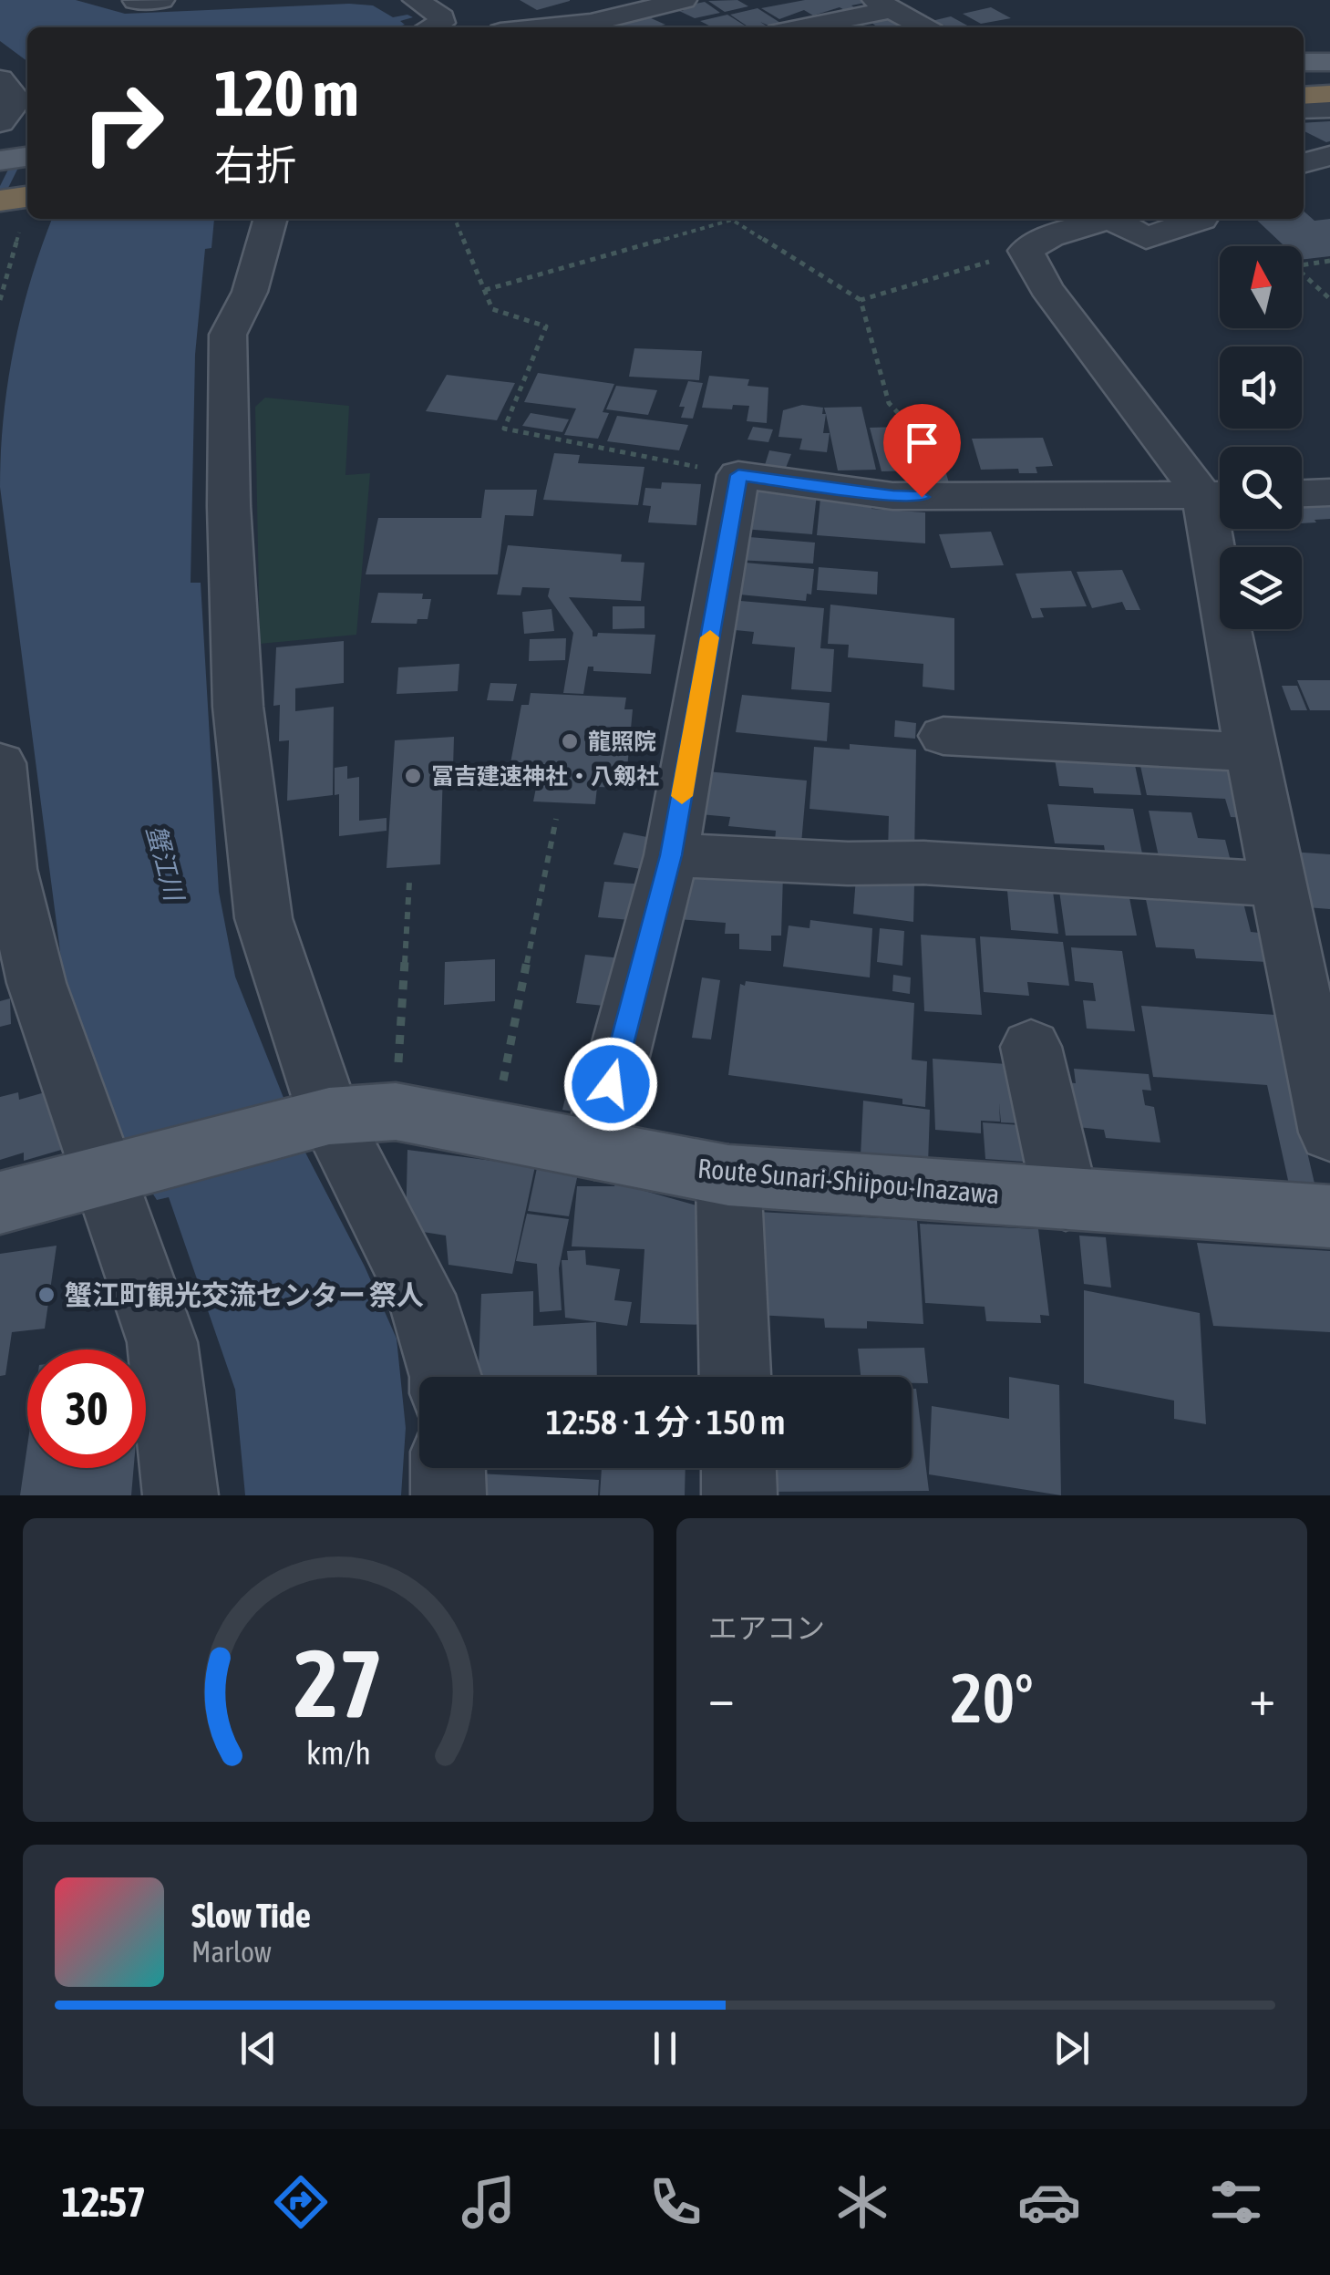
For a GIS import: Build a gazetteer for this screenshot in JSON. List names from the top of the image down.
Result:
{
  "streets": {
    "main road": ["Route Sunari-Shiipou-Inazawa"]
  },
  "water": ["蟹江川"],
  "places": ["龍照院", "冨吉建速神社・八剱社", "蟹江町観光交流センター 祭人"],
  "north": "top",
  "page": {
    "turn": ["120 m", "右折"],
    "limit": "30",
    "trip": "12:58 · 1 分 · 150 m",
    "tile": "エアコン",
    "heat": ["−", "20°", "+"],
    "song": ["Slow Tide", "Marlow"],
    "tabs": "12:57",
    "gauge": ["27", "km/h"]
  }
}
